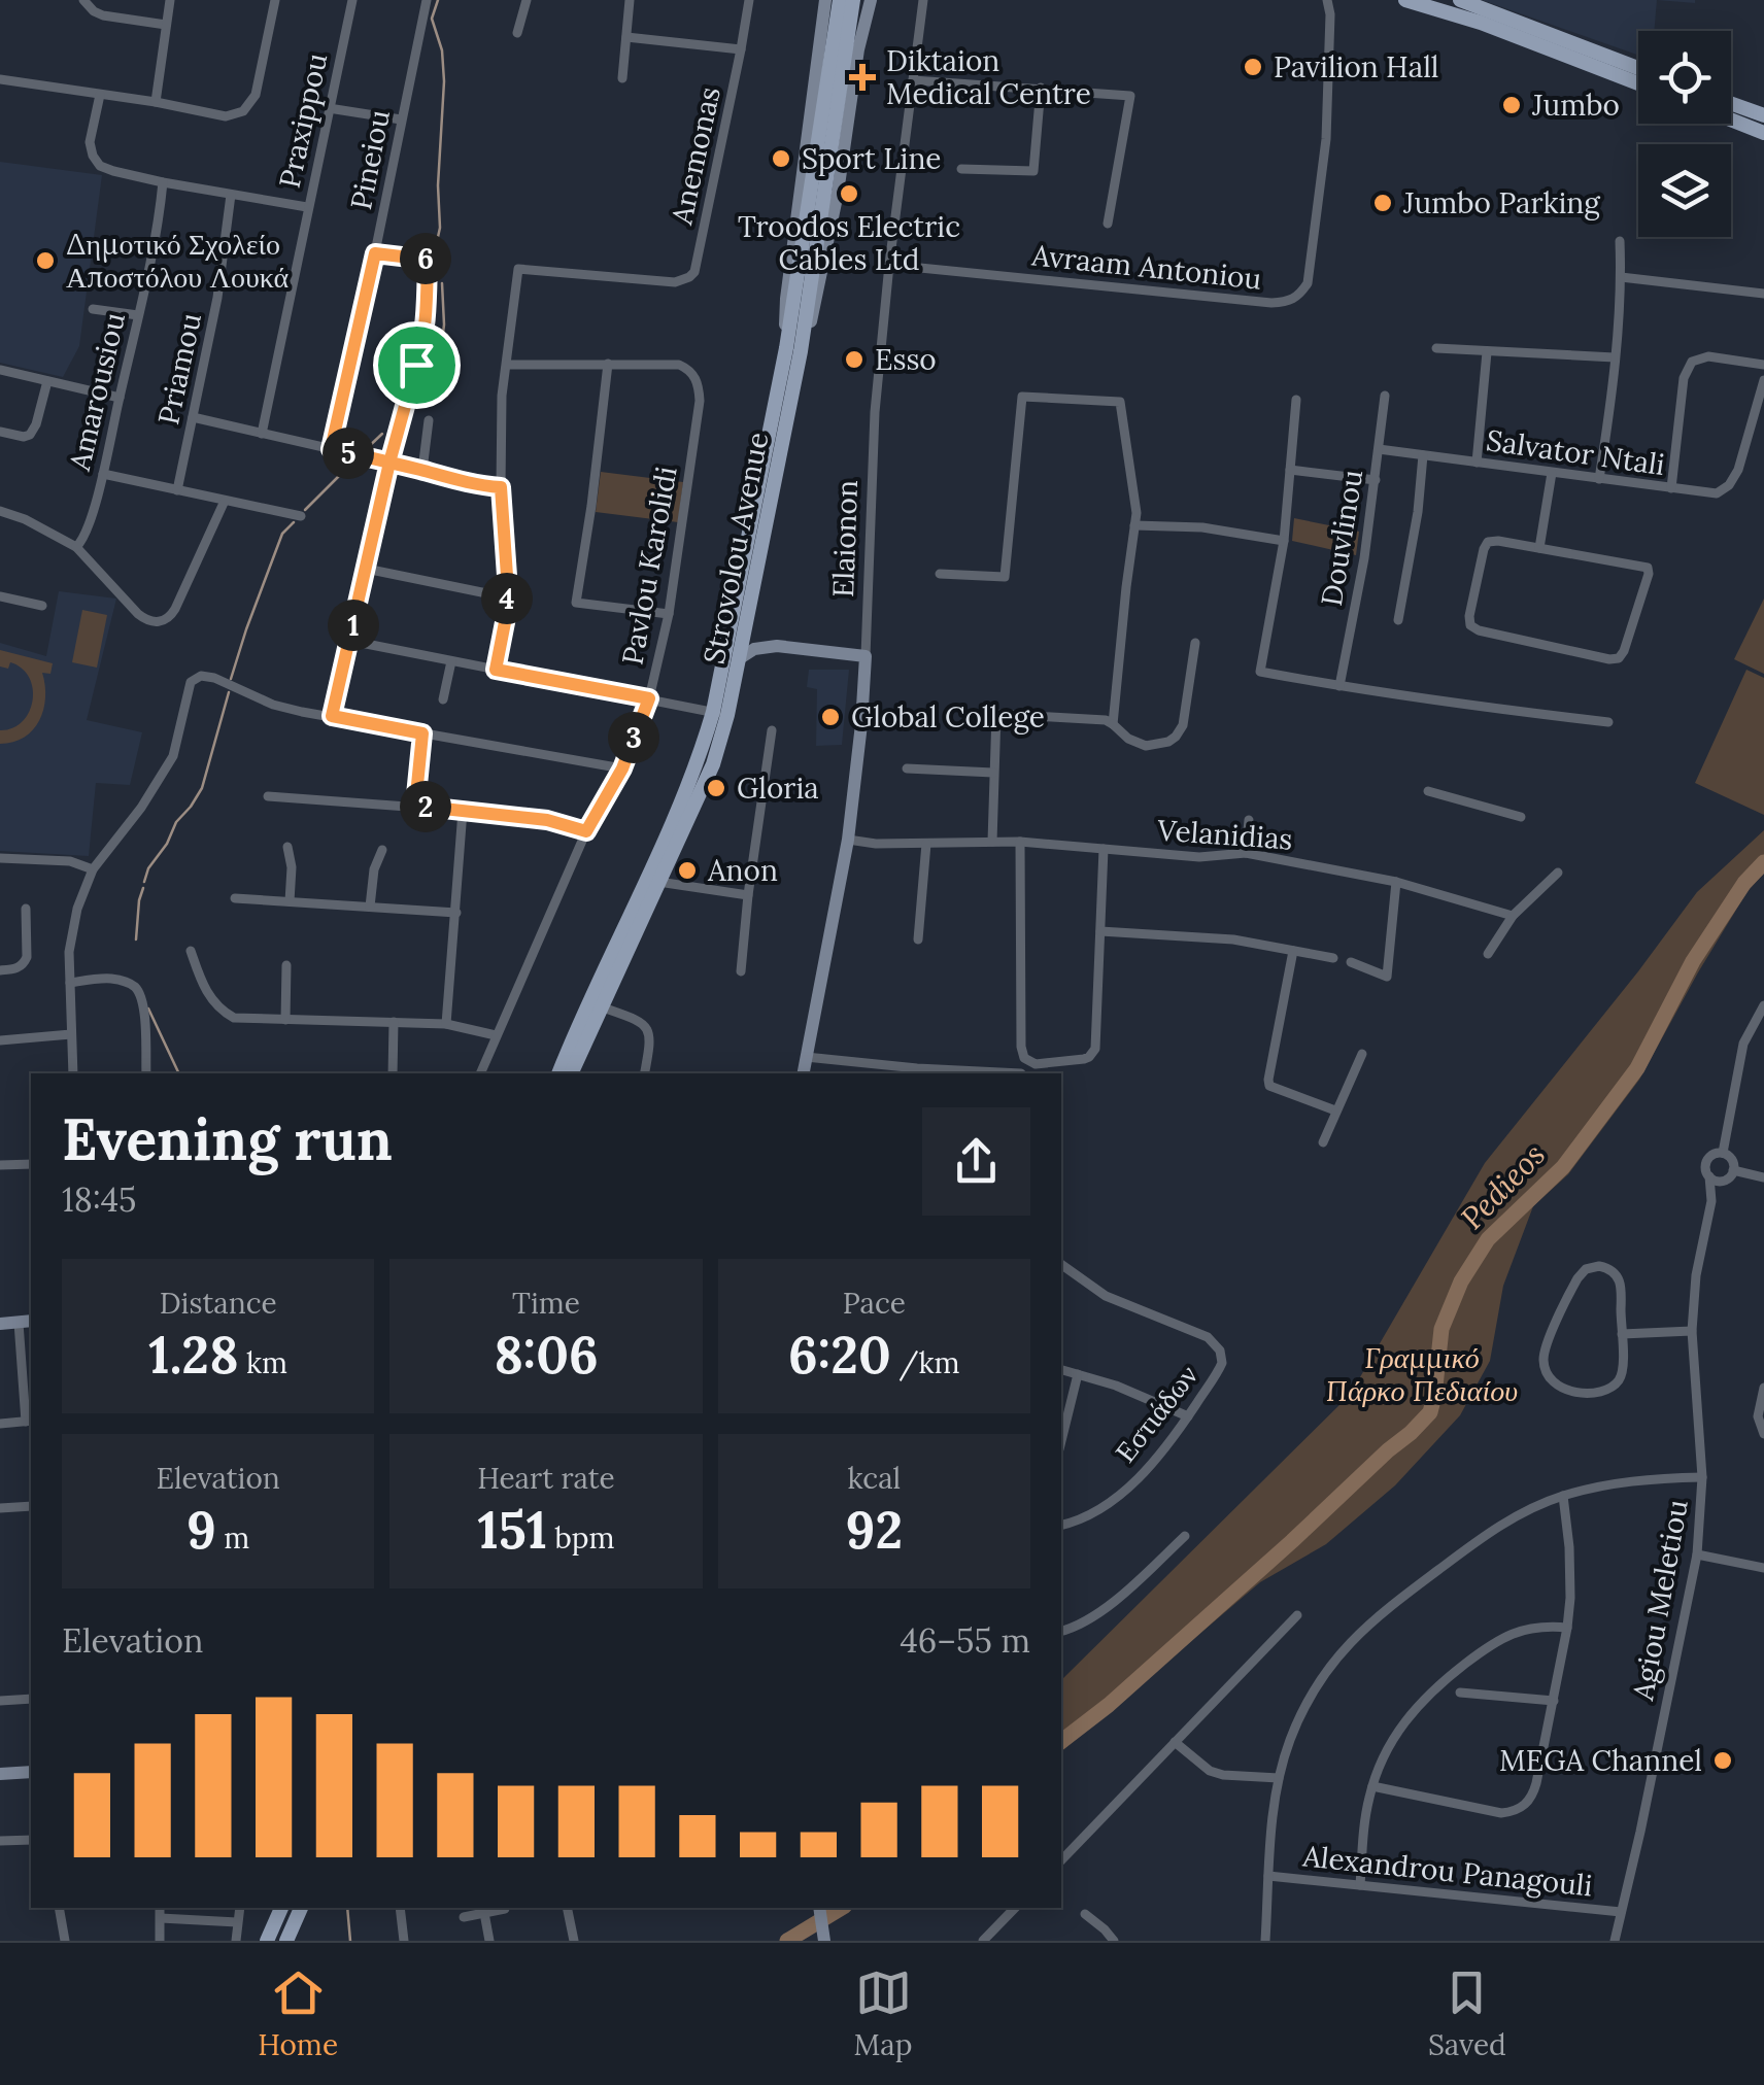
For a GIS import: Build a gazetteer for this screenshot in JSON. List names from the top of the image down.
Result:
{
  "streets": {
    "main road": ["Elaionon", "Strovolou Avenue"],
    "street": [
      "Praxippou",
      "Anemonas",
      "Pineiou",
      "Avraam Antoniou",
      "Priamou",
      "Amarousiou",
      "Salvator Ntali",
      "Douvlinou",
      "Pavlou Karolidi",
      "Velanidias",
      "Εστιάδων",
      "Agiou Meletiou",
      "Alexandrou Panagouli"
    ]
  },
  "crossings": [
    ["Avraam Antoniou", "Elaionon"],
    ["Salvator Ntali", "Douvlinou"],
    ["Elaionon", "Velanidias"],
    ["Agiou Meletiou", "Alexandrou Panagouli"]
  ],
  "water": ["Pedieos"],
  "parks": ["Γραμμικό Πάρκο Πεδιαίου"],
  "places": {
    "other": [
      "Pavilion Hall",
      "Jumbo",
      "Sport Line",
      "Troodos Electric Cables Ltd",
      "Jumbo Parking",
      "Δημοτικό Σχολείο Αποστόλου Λουκά",
      "Esso",
      "Global College",
      "Gloria",
      "Anon",
      "MEGA Channel"
    ],
    "health": ["Diktaion Medical Centre"]
  },
  "page": {
    "pins": [
      "6",
      "5",
      "4",
      "1",
      "3",
      "2"
    ],
    "heading": ["Evening run", "18:45"],
    "stats": [
      ["Distance", "1.28 km"],
      ["Time", "8:06"],
      ["Pace", "6:20 /km"],
      ["Elevation", "9 m"],
      ["Heart rate", "151 bpm"],
      ["kcal", "92"]
    ],
    "chart": ["Elevation", "46–55 m"],
    "tabs": ["Home", "Map", "Saved"]
  }
}
